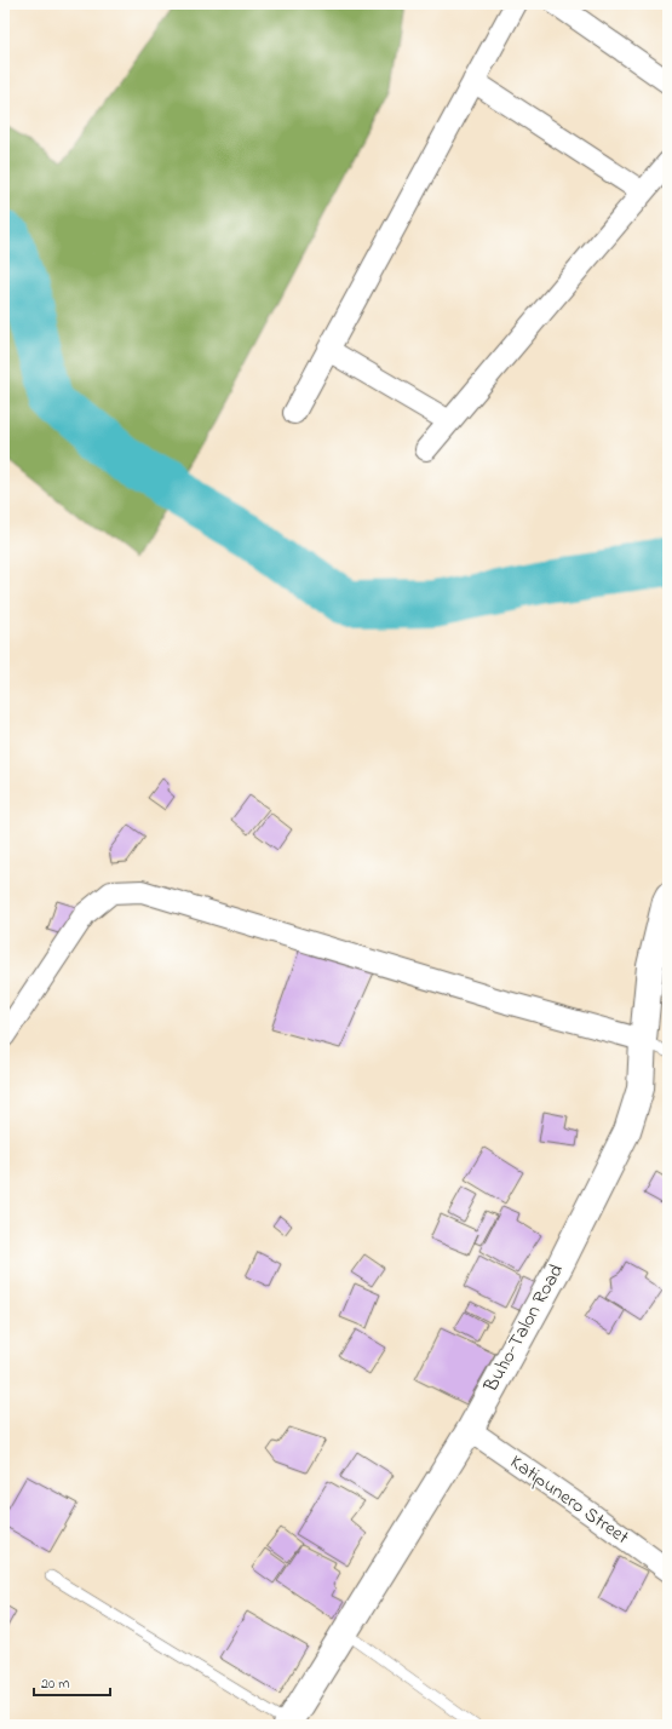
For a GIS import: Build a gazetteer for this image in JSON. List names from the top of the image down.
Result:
{
  "streets": {
    "street": ["Buho-Talon Road", "Katipunero Street"]
  },
  "crossings": [
    ["Buho-Talon Road", "Katipunero Street"]
  ],
  "scale_bar": "20 m"
}
